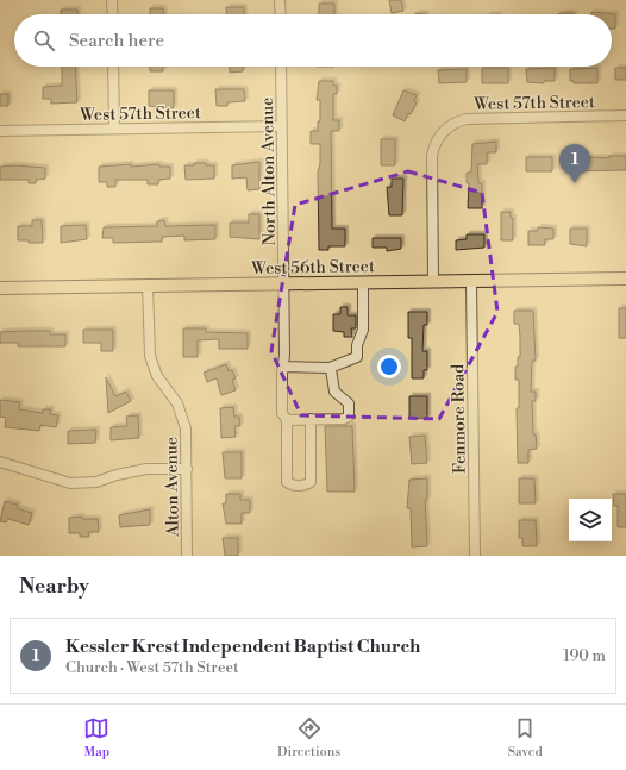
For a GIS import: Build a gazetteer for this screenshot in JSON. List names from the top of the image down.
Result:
{
  "streets": {
    "main road": ["West 56th Street"],
    "street": [
      "West 57th Street",
      "North Alton Avenue",
      "Fenmore Road",
      "Alton Avenue"
    ]
  },
  "crossings": [
    ["West 57th Street", "North Alton Avenue"],
    ["West 57th Street", "West 56th Street"],
    ["North Alton Avenue", "West 56th Street"],
    ["West 56th Street", "Fenmore Road"],
    ["West 56th Street", "Alton Avenue"]
  ],
  "page": {
    "search": "Search here",
    "pins": "1",
    "heading": "Nearby",
    "list": [
      {
        "mark": "1",
        "name": "Kessler Krest Independent Baptist Church",
        "note": "Church · West 57th Street",
        "value": "190 m"
      }
    ],
    "nav": ["Map", "Directions", "Saved"]
  }
}
